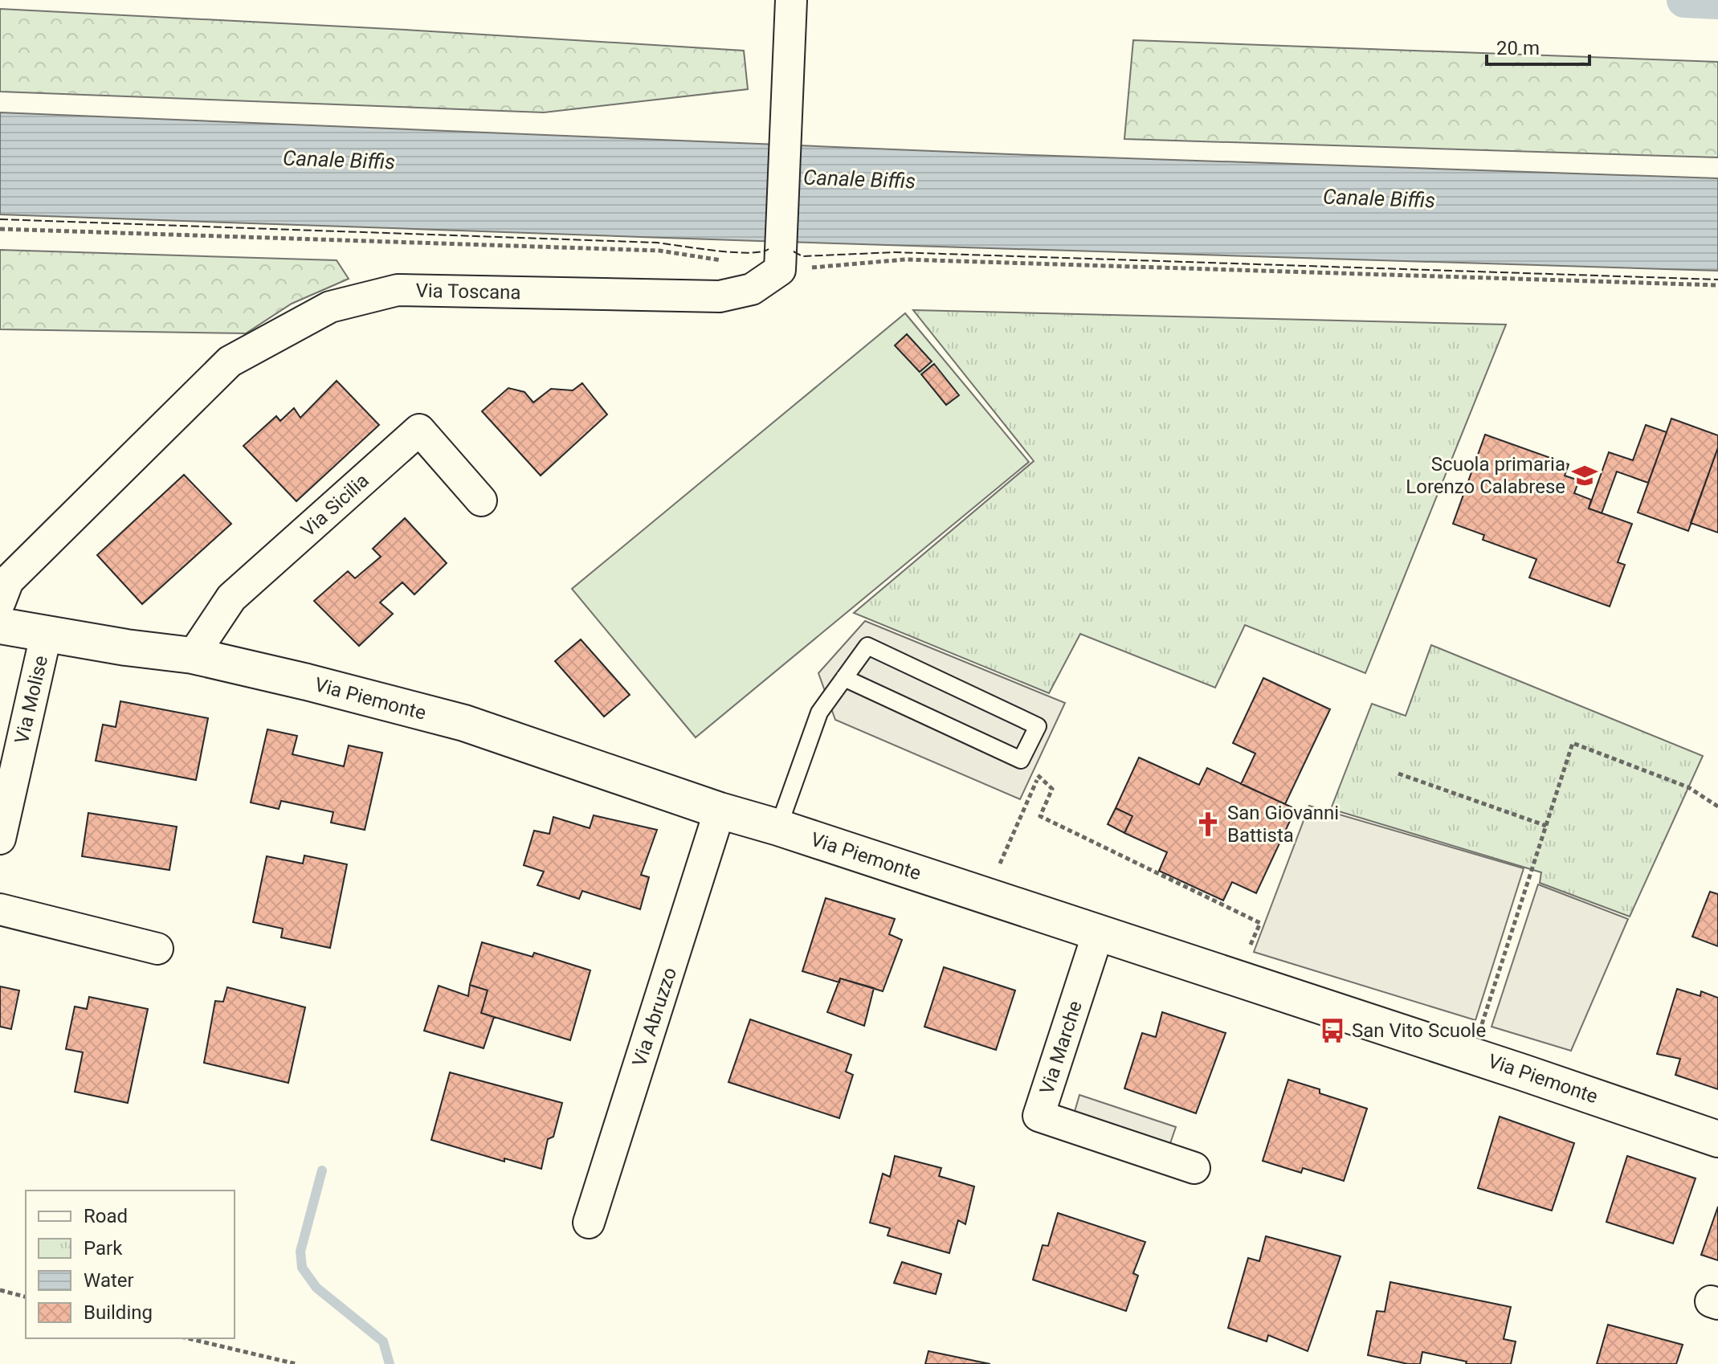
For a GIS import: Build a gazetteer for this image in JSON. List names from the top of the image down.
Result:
{
  "streets": {
    "street": [
      "Via Toscana",
      "Via Sicilia",
      "Via Piemonte",
      "Via Molise",
      "Via Abruzzo",
      "Via Marche"
    ]
  },
  "crossings": [
    ["Via Sicilia", "Via Piemonte"],
    ["Via Piemonte", "Via Molise"],
    ["Via Piemonte", "Via Abruzzo"],
    ["Via Piemonte", "Via Marche"]
  ],
  "water": ["Canale Biffis"],
  "places": {
    "school or university": ["Scuola primaria Lorenzo Calabrese"],
    "church": ["San Giovanni Battista"],
    "bus stop": ["San Vito Scuole"]
  },
  "legend": [
    "Road",
    "Park",
    "Water",
    "Building"
  ],
  "scale_bar": "20 m"
}
